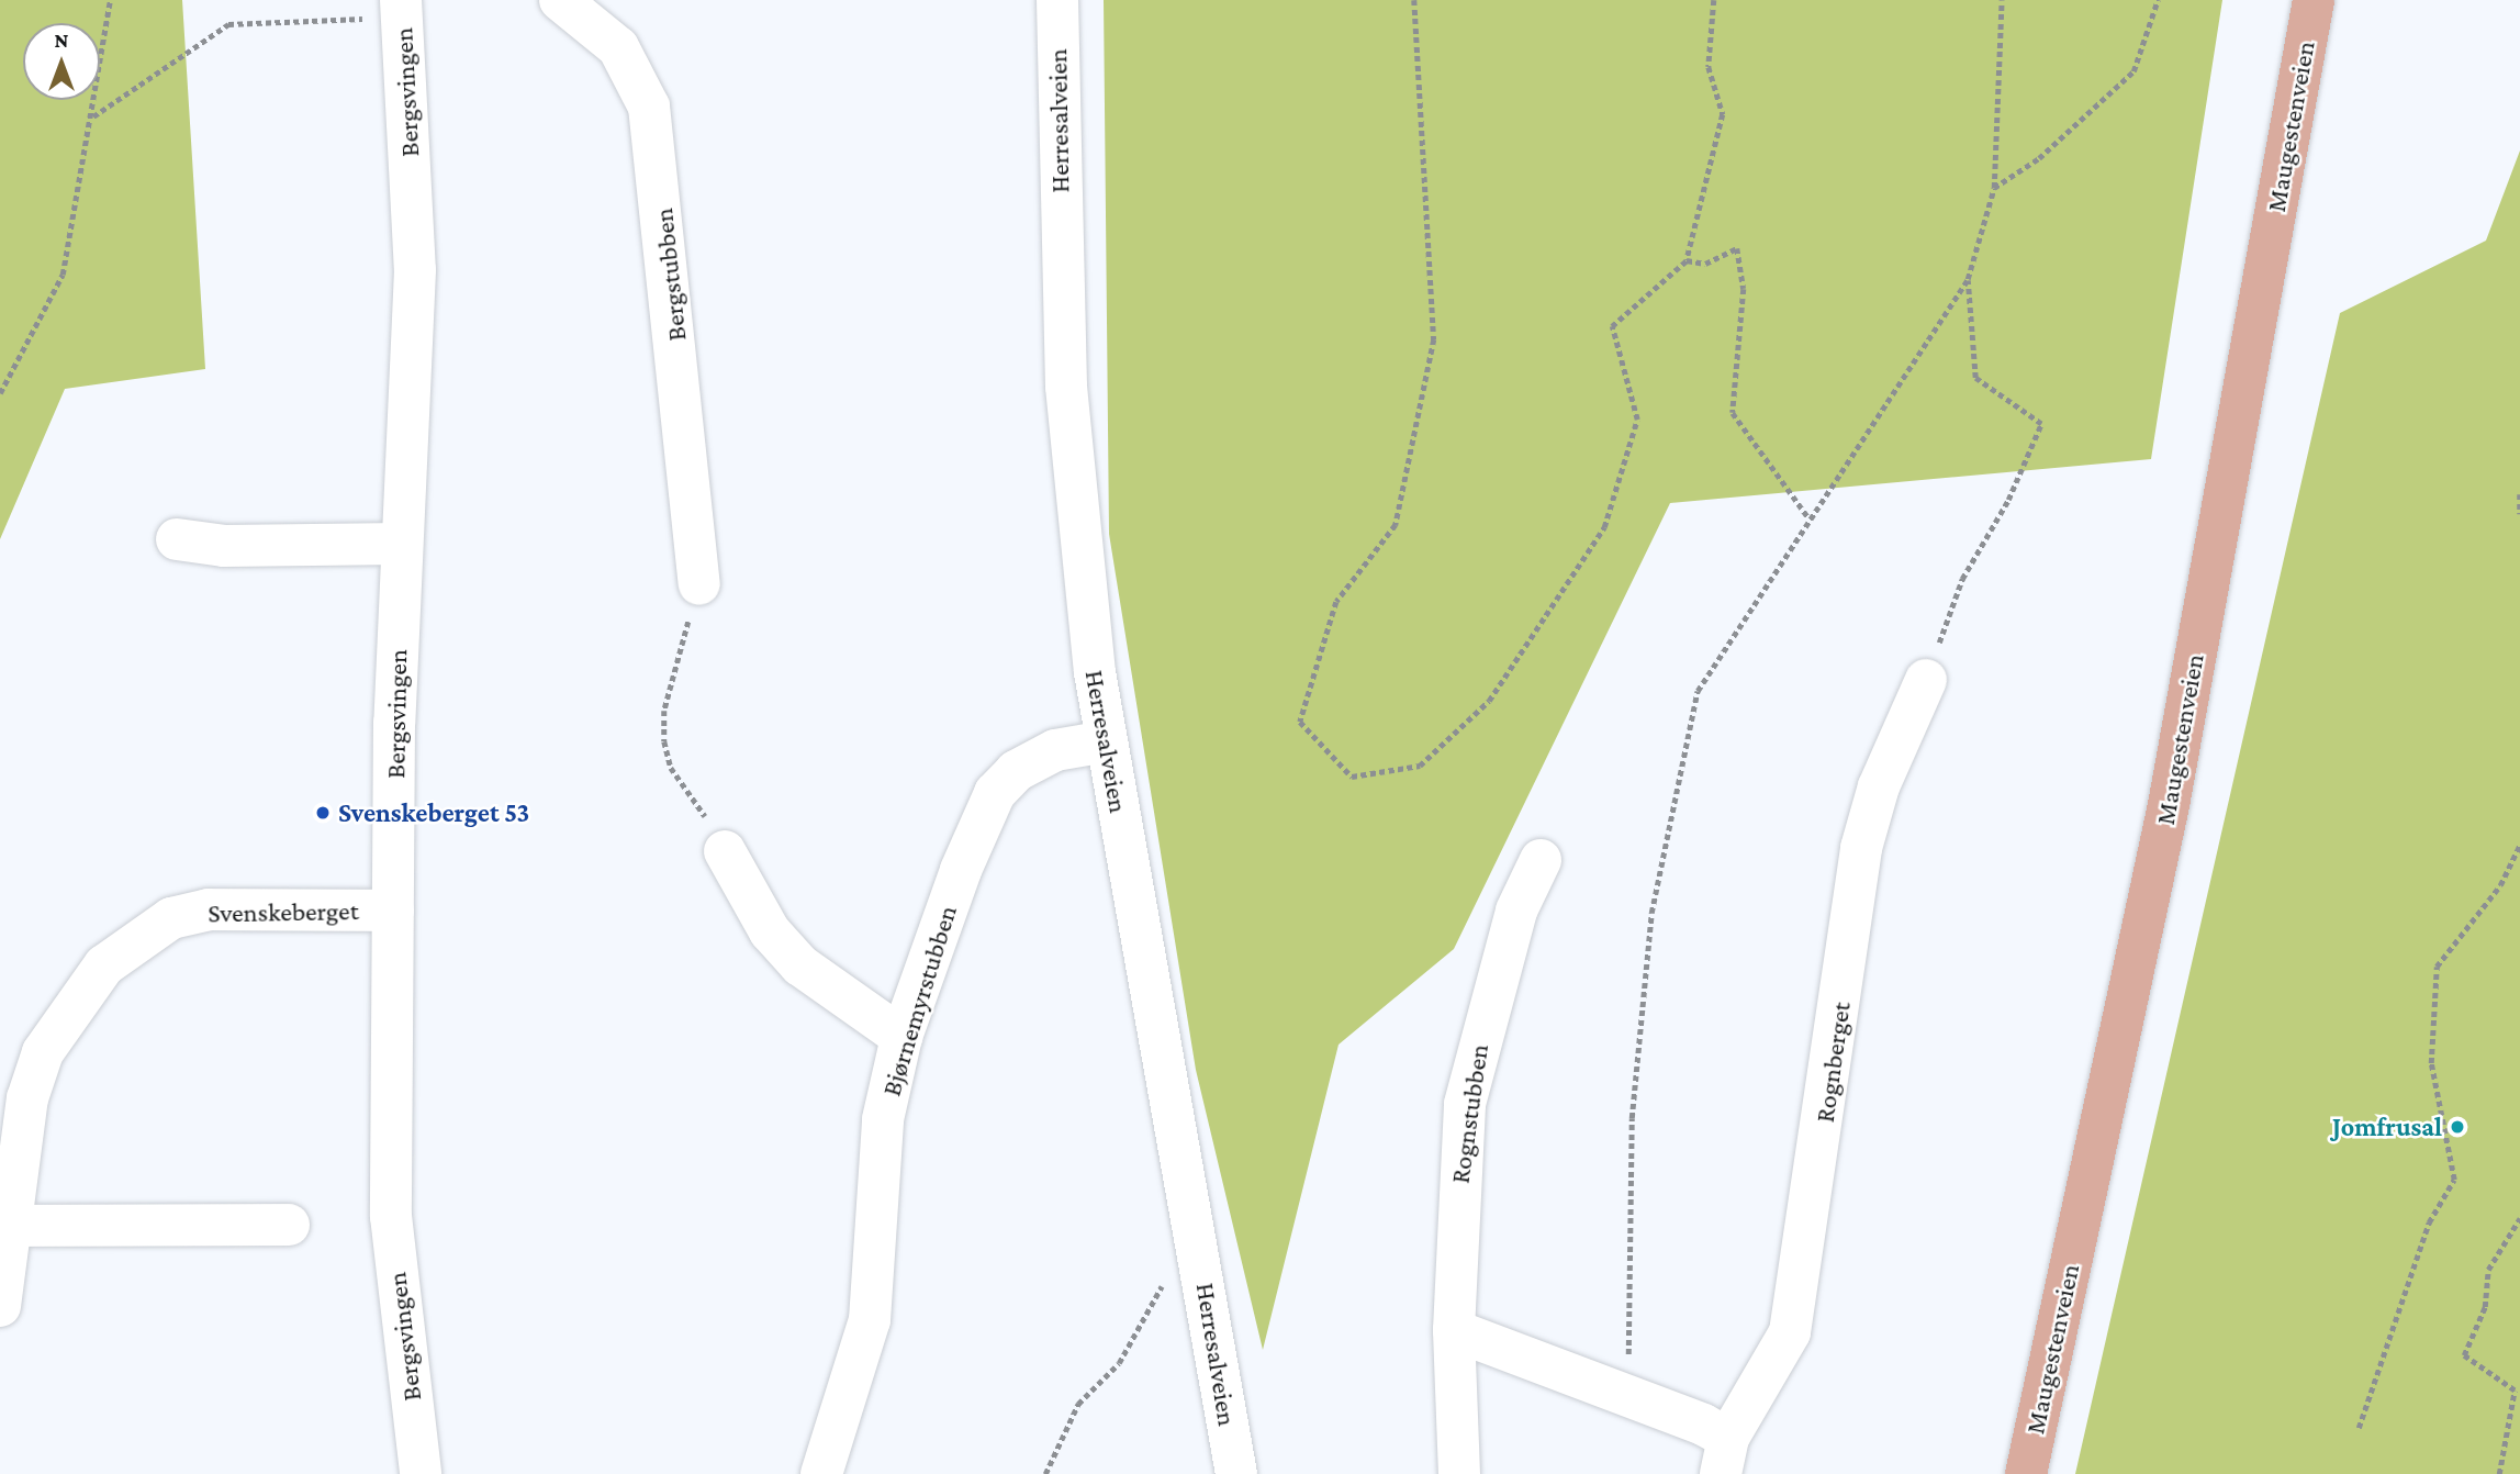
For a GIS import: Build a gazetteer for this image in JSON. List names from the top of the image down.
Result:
{
  "streets": {
    "main road": ["Maugestenveien"],
    "street": [
      "Bergsvingen",
      "Herresalveien",
      "Bergstubben",
      "Svenskeberget",
      "Bjørnemyrstubben",
      "Rognberget",
      "Rognstubben"
    ]
  },
  "crossings": [
    ["Bergsvingen", "Svenskeberget"],
    ["Herresalveien", "Bjørnemyrstubben"]
  ],
  "places": ["Svenskeberget 53", "Jomfrusal"],
  "north": "top"
}
